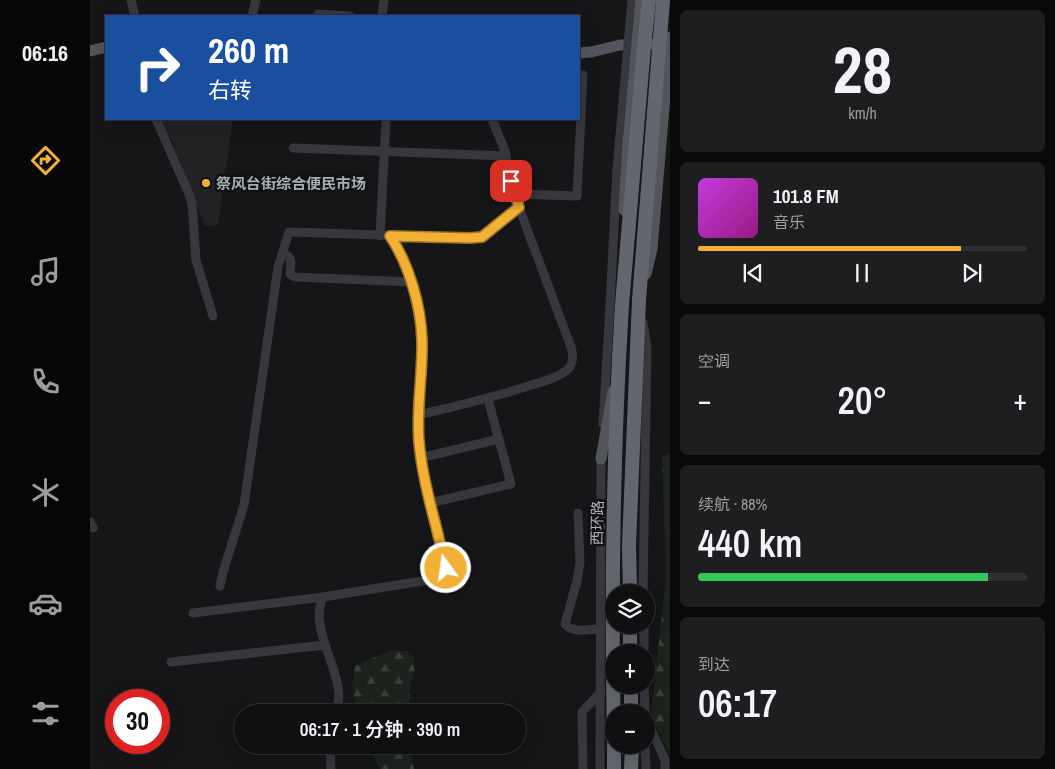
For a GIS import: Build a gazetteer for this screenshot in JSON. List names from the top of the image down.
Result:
{
  "streets": {
    "highway": ["西环路"]
  },
  "places": ["祭风台街综合便民市场"],
  "page": {
    "tabs": "06:16",
    "tile": [
      ["28", "km/h"],
      "空调",
      ["续航 · 88%", "440 km"],
      ["到达", "06:17"]
    ],
    "turn": ["260 m", "右转"],
    "song": ["101.8 FM", "音乐"],
    "heat": ["−", "20°", "+"],
    "map_buttons": ["+", "−"],
    "limit": "30",
    "trip": "06:17 · 1 分钟 · 390 m"
  }
}
